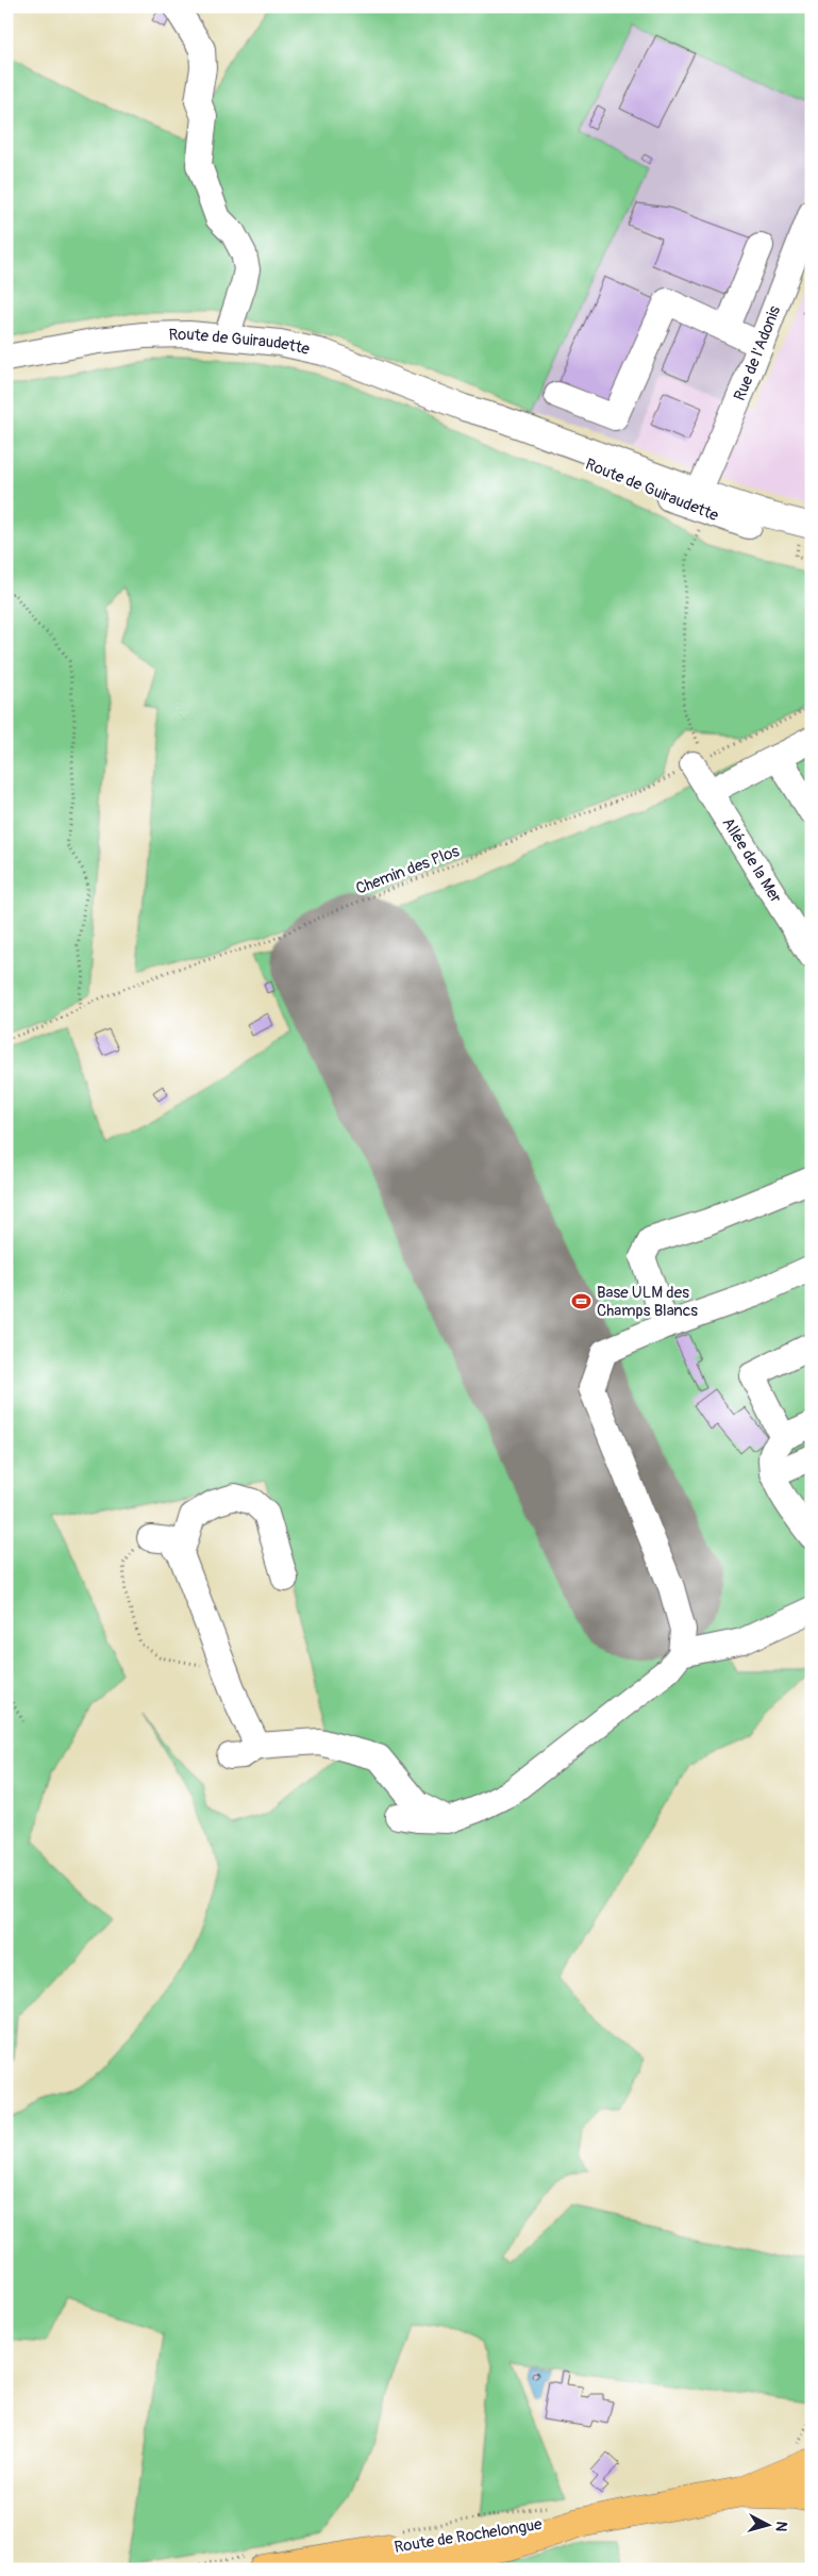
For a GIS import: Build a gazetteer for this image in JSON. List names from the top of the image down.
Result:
{
  "streets": {
    "main road": ["Route de Rochelongue"],
    "street": ["Route de Guiraudette", "Rue de l'Adonis", "Allée de la Mer"],
    "path": ["Chemin des Plos"]
  },
  "crossings": [
    ["Route de Guiraudette", "Rue de l'Adonis"],
    ["Allée de la Mer", "Chemin des Plos"]
  ],
  "places": {
    "sports": ["Base ULM des Champs Blancs"]
  },
  "north": "right"
}
